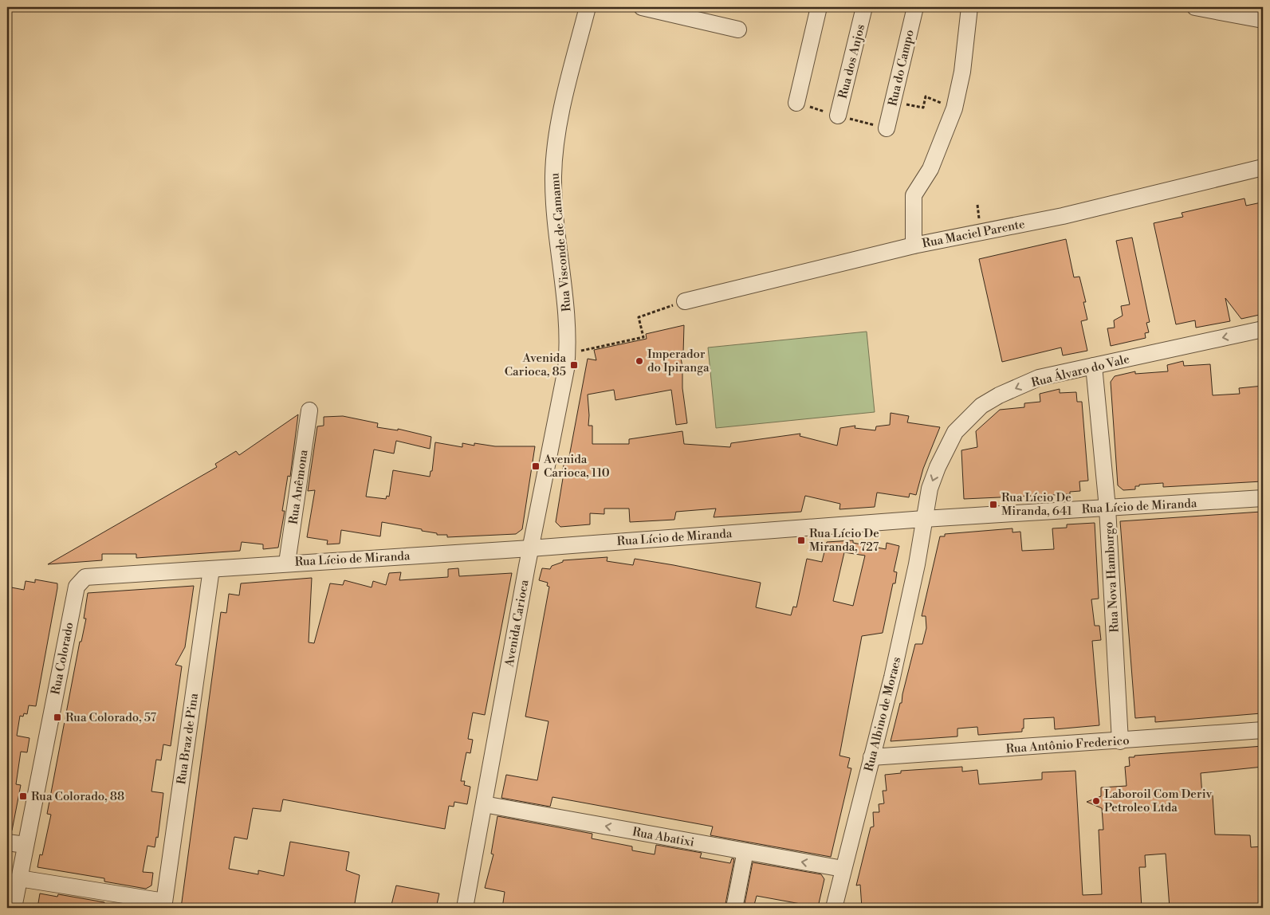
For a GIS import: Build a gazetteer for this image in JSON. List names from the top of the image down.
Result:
{
  "streets": {
    "street": [
      "Rua dos Anjos",
      "Rua do Campo",
      "Rua Maciel Parente",
      "Rua Visconde de Camamu",
      "Rua Álvaro do Vale",
      "Rua Anêmona",
      "Rua Lício de Miranda",
      "Rua Nova Hamburgo",
      "Avenida Carioca",
      "Rua Colorado",
      "Rua Albino de Moraes",
      "Rua Braz de Pina",
      "Rua Antônio Frederico",
      "Rua Abatixi"
    ]
  },
  "crossings": [
    ["Rua Visconde de Camamu", "Avenida Carioca"],
    ["Rua Álvaro do Vale", "Rua Lício de Miranda"],
    ["Rua Álvaro do Vale", "Rua Nova Hamburgo"],
    ["Rua Álvaro do Vale", "Rua Albino de Moraes"],
    ["Rua Anêmona", "Rua Lício de Miranda"],
    ["Rua Lício de Miranda", "Rua Nova Hamburgo"],
    ["Rua Lício de Miranda", "Avenida Carioca"],
    ["Rua Lício de Miranda", "Rua Colorado"],
    ["Rua Lício de Miranda", "Rua Albino de Moraes"],
    ["Rua Lício de Miranda", "Rua Braz de Pina"],
    ["Rua Nova Hamburgo", "Rua Antônio Frederico"],
    ["Avenida Carioca", "Rua Abatixi"],
    ["Rua Albino de Moraes", "Rua Antônio Frederico"],
    ["Rua Albino de Moraes", "Rua Abatixi"]
  ],
  "one_way": ["Rua Álvaro do Vale", "Rua Abatixi"],
  "places": {
    "other": ["Imperador do Ipiranga", "Laboroil Com Deriv Petroleo Ltda"],
    "transit": [
      "Avenida Carioca, 85",
      "Avenida Carioca, 110",
      "Rua Lício De Miranda, 641",
      "Rua Lício De Miranda, 727",
      "Rua Colorado, 57",
      "Rua Colorado, 88"
    ]
  }
}
